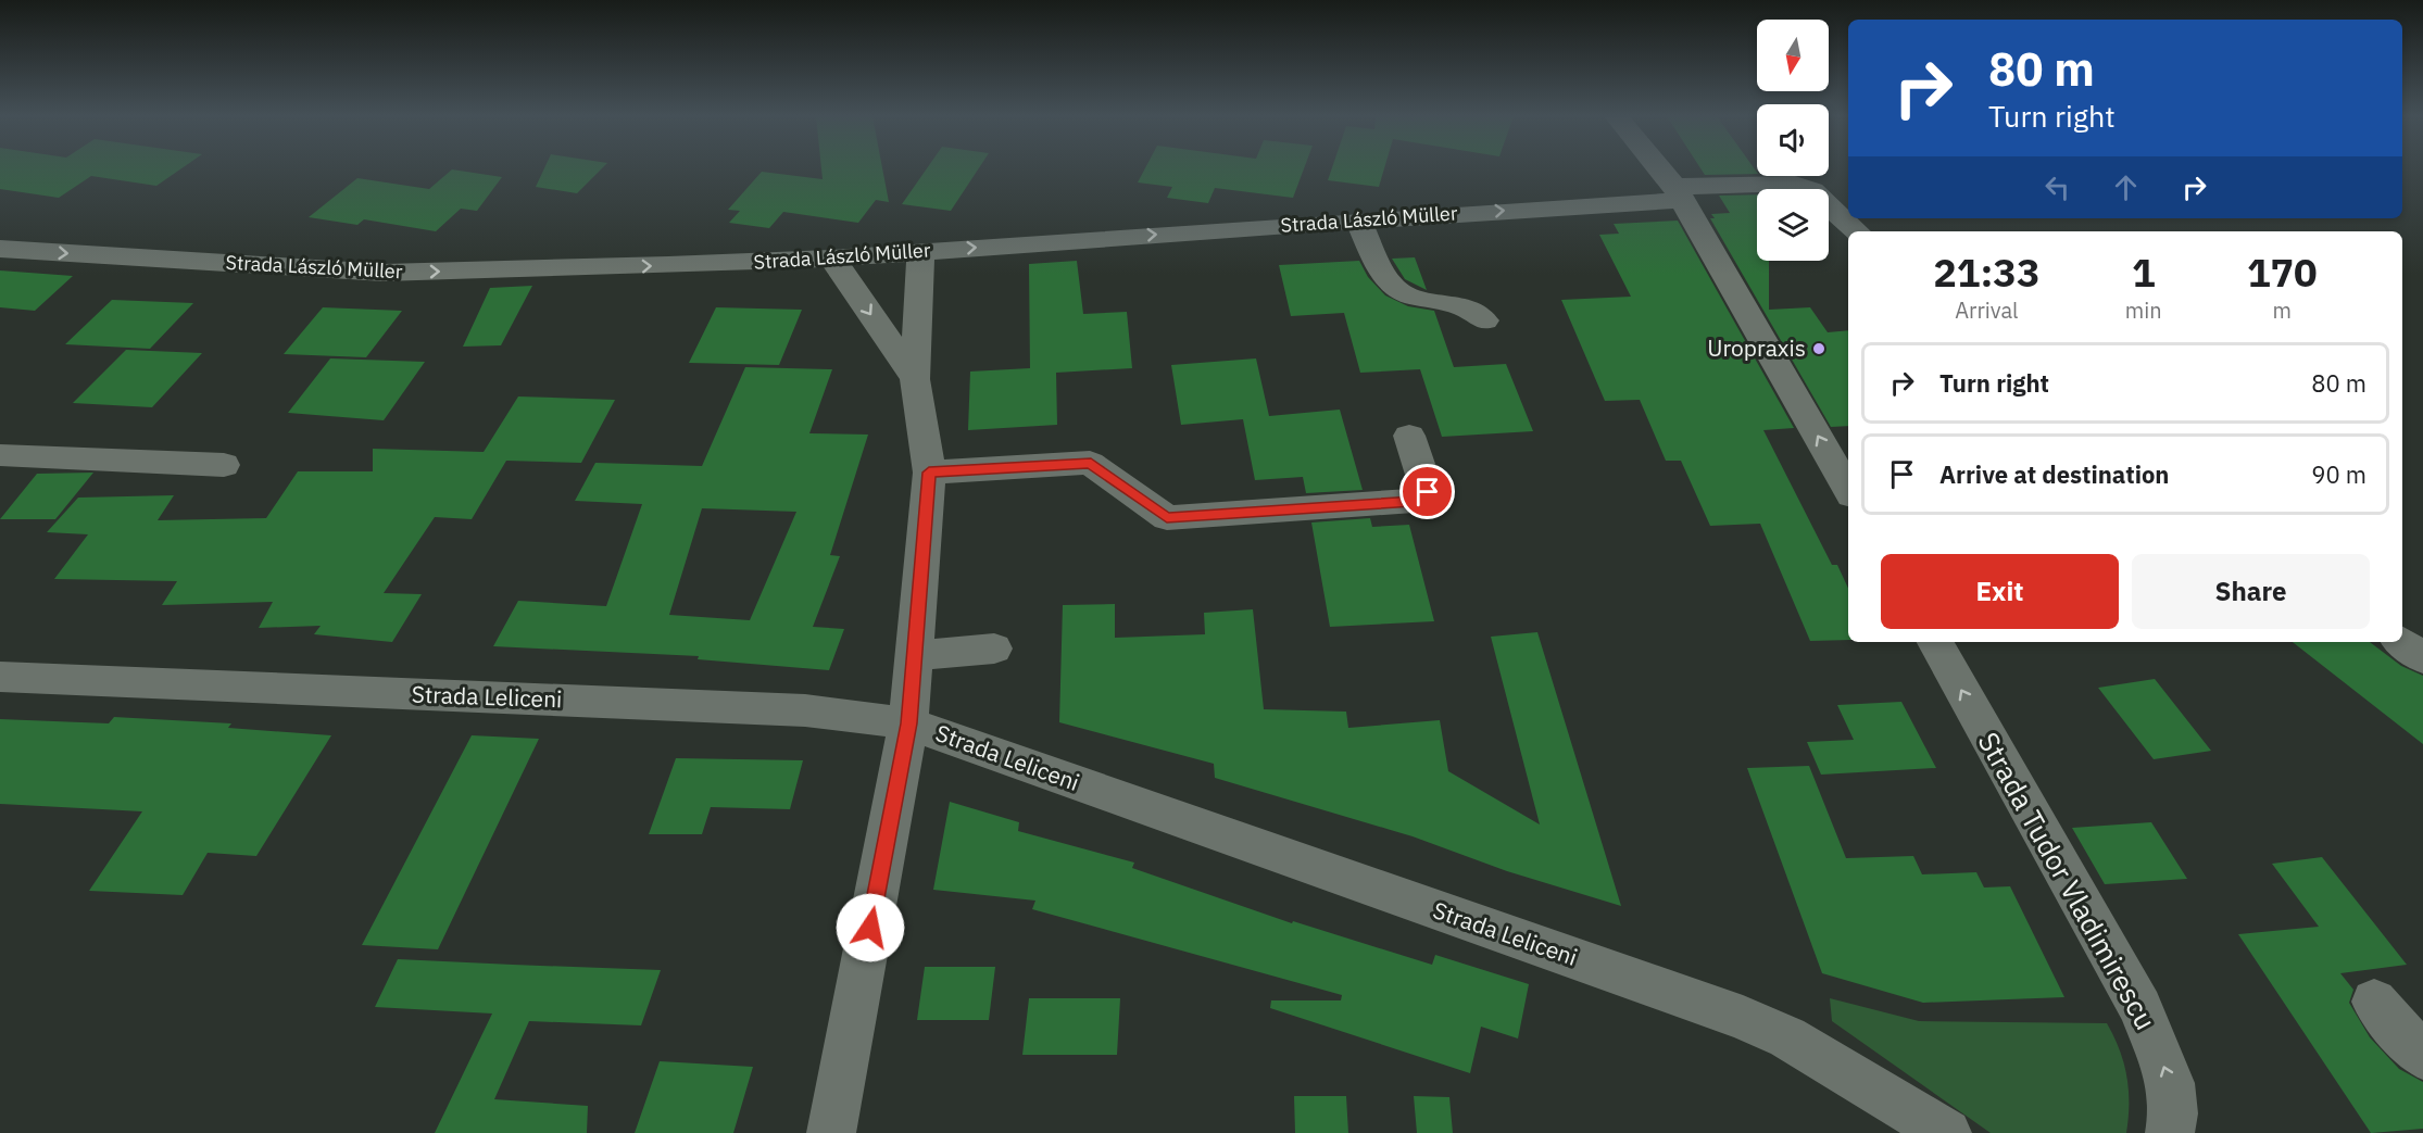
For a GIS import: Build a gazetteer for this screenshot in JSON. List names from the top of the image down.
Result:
{
  "streets": {
    "street": ["Strada László Müller", "Strada Leliceni", "Strada Tudor Vladimirescu"]
  },
  "one_way": ["Strada László Müller", "Strada Tudor Vladimirescu"],
  "places": ["Uropraxis"],
  "north": "bottom",
  "page": {
    "turn": ["80 m", "Turn right"],
    "eta": [
      "21:33",
      "Arrival",
      "1",
      "min",
      "170",
      "m"
    ],
    "list": [
      {
        "name": "Turn right",
        "value": "80 m"
      },
      {
        "name": "Arrive at destination",
        "value": "90 m"
      }
    ],
    "buttons": ["Exit", "Share"]
  }
}
